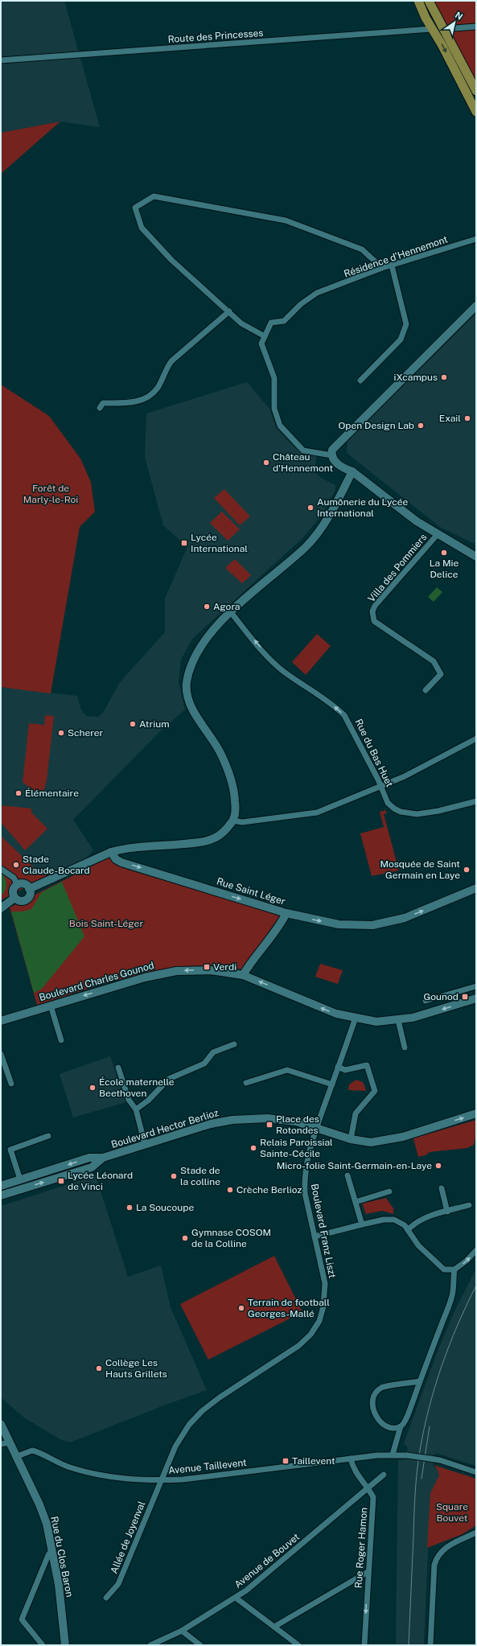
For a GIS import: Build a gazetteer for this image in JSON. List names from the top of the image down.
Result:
{
  "streets": {
    "street": [
      "Route des Princesses",
      "Résidence d'Hennemont",
      "Villa des Pommiers",
      "Rue du Bas Huet",
      "Rue Saint Léger",
      "Boulevard Charles Gounod",
      "Boulevard Hector Berlioz",
      "Boulevard Franz Liszt",
      "Avenue Taillevent",
      "Allée de Joyenval",
      "Rue Roger Hamon",
      "Rue du Clos Baron",
      "Avenue de Bouvet"
    ]
  },
  "crossings": [
    ["Boulevard Charles Gounod", "Boulevard Franz Liszt"],
    ["Boulevard Hector Berlioz", "Boulevard Franz Liszt"],
    ["Boulevard Franz Liszt", "Avenue Taillevent"],
    ["Boulevard Franz Liszt", "Allée de Joyenval"],
    ["Avenue Taillevent", "Allée de Joyenval"],
    ["Avenue Taillevent", "Rue Roger Hamon"],
    ["Avenue Taillevent", "Rue du Clos Baron"],
    ["Rue Roger Hamon", "Avenue de Bouvet"]
  ],
  "one_way": ["Rue du Bas Huet", "Boulevard Charles Gounod", "Rue Roger Hamon"],
  "parks": ["Forêt de Marly-le-Roi", "Bois Saint-Léger", "Square Bouvet"],
  "places": {
    "other": [
      "iXcampus",
      "Exail",
      "Open Design Lab",
      "Château d'Hennemont",
      "Aumônerie du Lycée International",
      "La Mie Delice",
      "Agora",
      "Atrium",
      "Scherer",
      "Élémentaire",
      "Stade Claude-Bocard",
      "Mosquée de Saint Germain en Laye",
      "École maternelle Beethoven",
      "Relais Paroissial Sainte-Cécile",
      "Micro-folie Saint-Germain-en-Laye",
      "Stade de la colline",
      "Crèche Berlioz",
      "La Soucoupe",
      "Gymnase COSOM de la Colline",
      "Terrain de football Georges-Mallé",
      "Collège Les Hauts Grillets"
    ],
    "transit": [
      "Lycée International",
      "Verdi",
      "Gounod",
      "Place des Rotondes",
      "Lycée Léonard de Vinci",
      "Taillevent"
    ]
  },
  "north": "top right"
}
